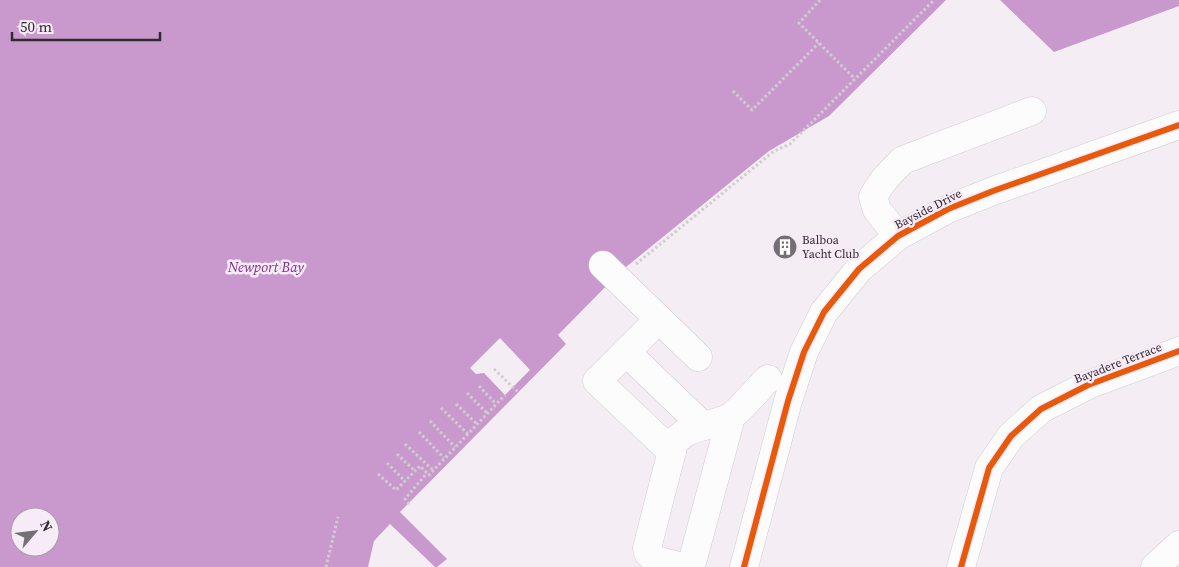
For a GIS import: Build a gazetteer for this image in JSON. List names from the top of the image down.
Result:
{
  "streets": {
    "main road": ["Bayside Drive", "Bayadere Terrace"]
  },
  "water": ["Newport Bay"],
  "places": {
    "building": ["Balboa Yacht Club"]
  },
  "scale_bar": "50 m",
  "north": "top right"
}
